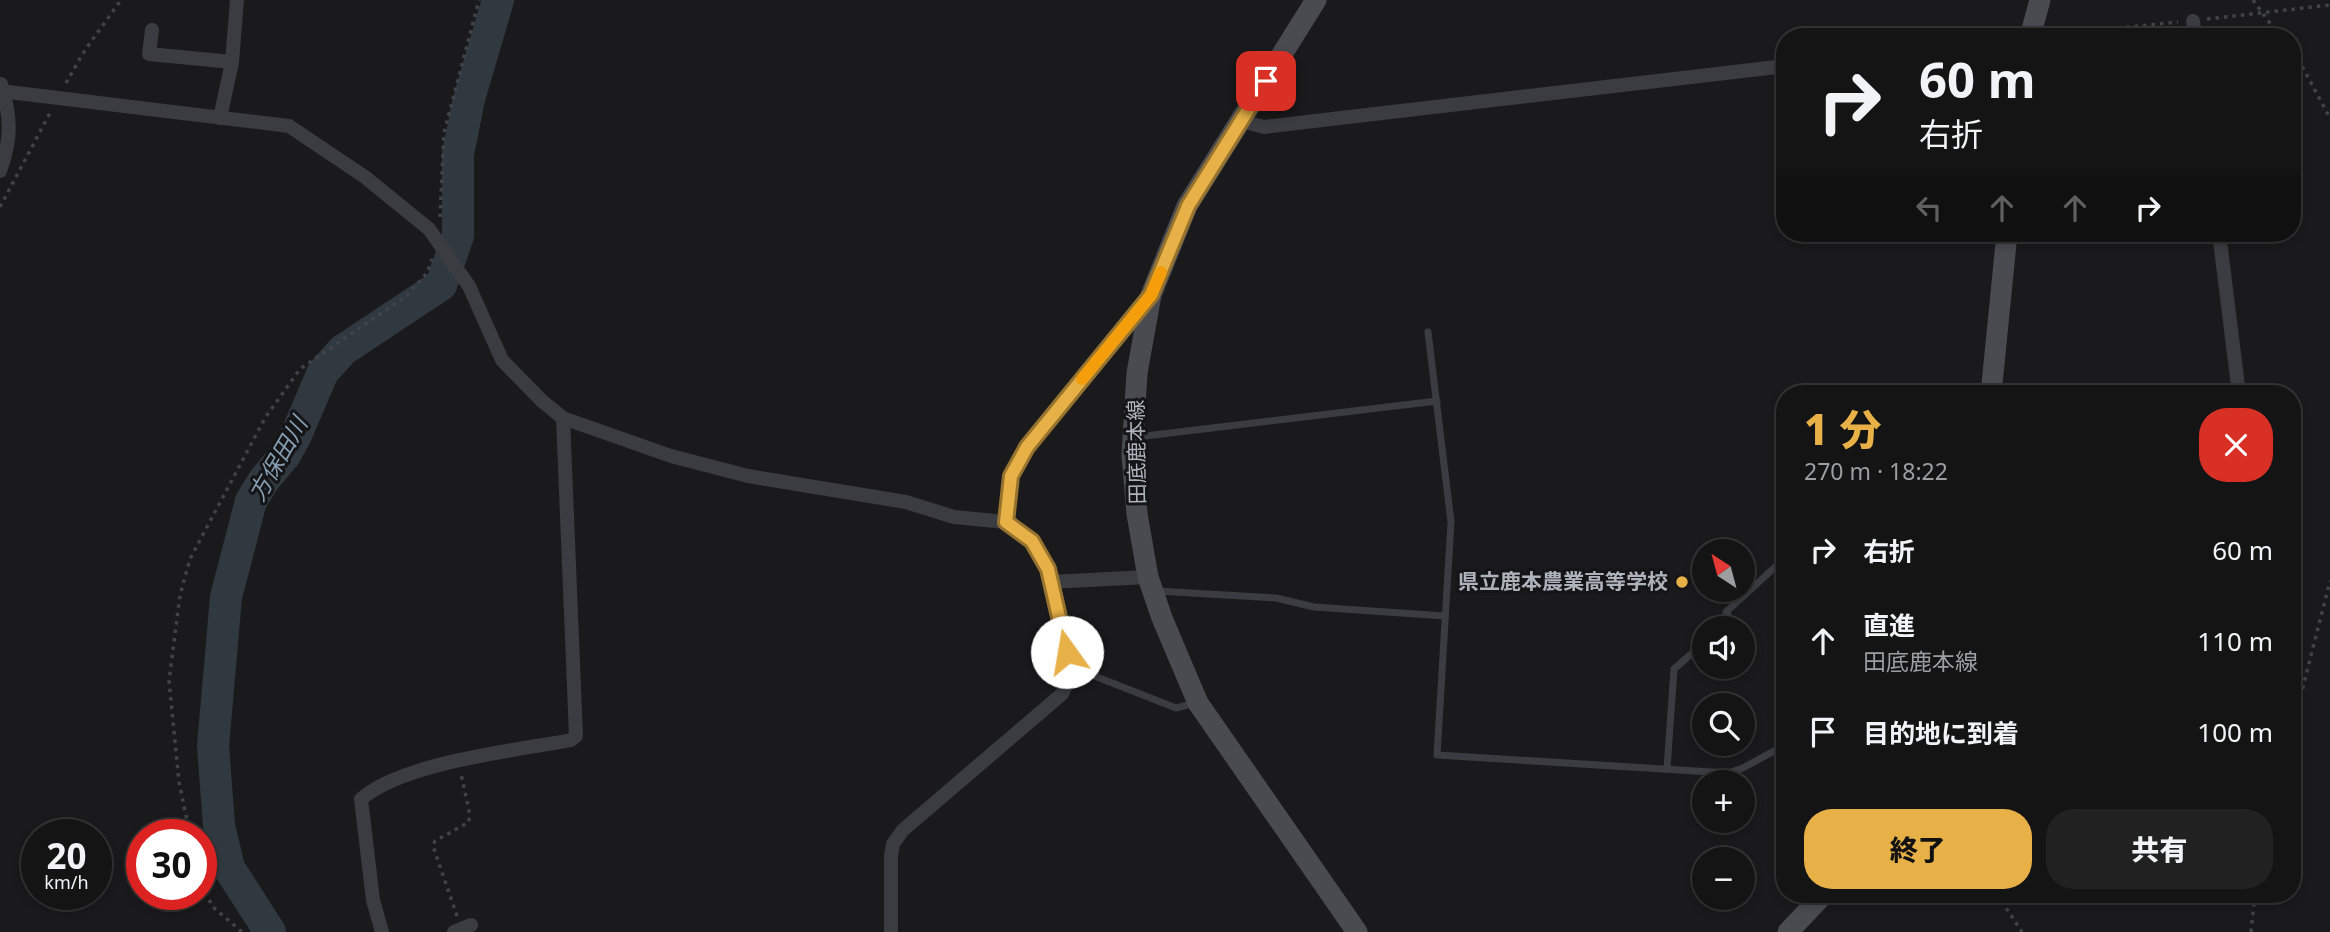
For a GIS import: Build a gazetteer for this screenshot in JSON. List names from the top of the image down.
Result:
{
  "streets": {
    "main road": ["田底鹿本線"]
  },
  "water": ["方保田川"],
  "places": ["県立鹿本農業高等学校"],
  "north": "top left",
  "page": {
    "turn": ["60 m", "右折"],
    "heading": ["1 分", "270 m · 18:22"],
    "list": [
      {
        "name": "右折",
        "value": "60 m"
      },
      {
        "name": "直進",
        "note": "田底鹿本線",
        "value": "110 m"
      },
      {
        "name": "目的地に到着",
        "value": "100 m"
      }
    ],
    "map_buttons": ["+", "−"],
    "buttons": ["終了", "共有"],
    "speed": "20 km/h",
    "limit": "30"
  }
}
